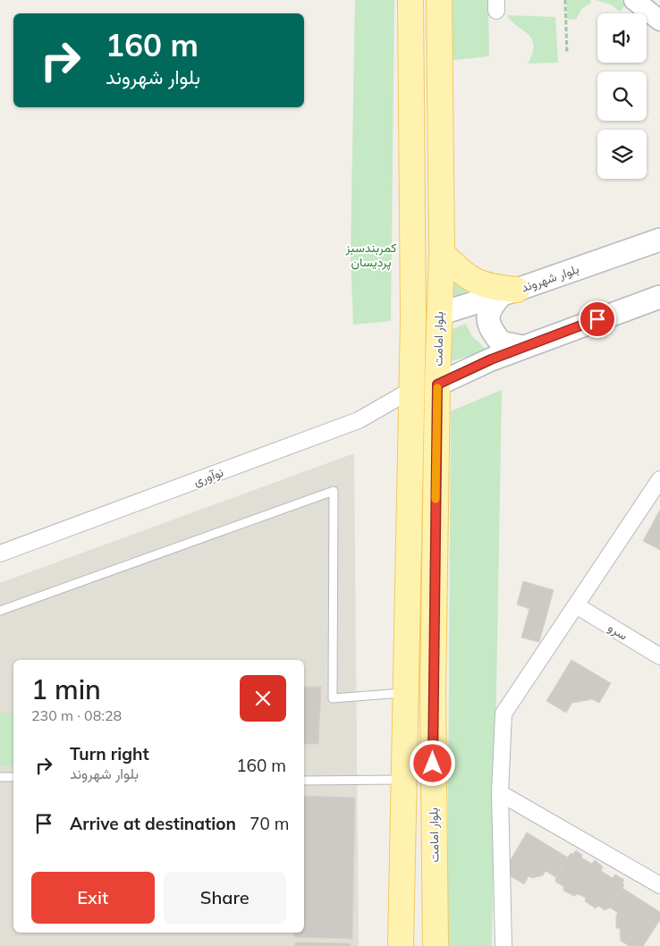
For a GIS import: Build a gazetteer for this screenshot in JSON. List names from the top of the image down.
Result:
{
  "streets": {
    "main road": ["بلوار شهروند", "بلوار امامت"],
    "street": ["نوآوری", "سرو"]
  },
  "crossings": [
    ["بلوار شهروند", "بلوار امامت"],
    ["بلوار امامت", "نوآوری"]
  ],
  "parks": ["کمربندسبز پردیسان"],
  "page": {
    "turn": ["160 m", "بلوار شهروند"],
    "heading": ["1 min", "230 m · 08:28"],
    "list": [
      {
        "name": "Turn right",
        "note": "بلوار شهروند",
        "value": "160 m"
      },
      {
        "name": "Arrive at destination",
        "value": "70 m"
      }
    ],
    "buttons": ["Exit", "Share"]
  }
}
